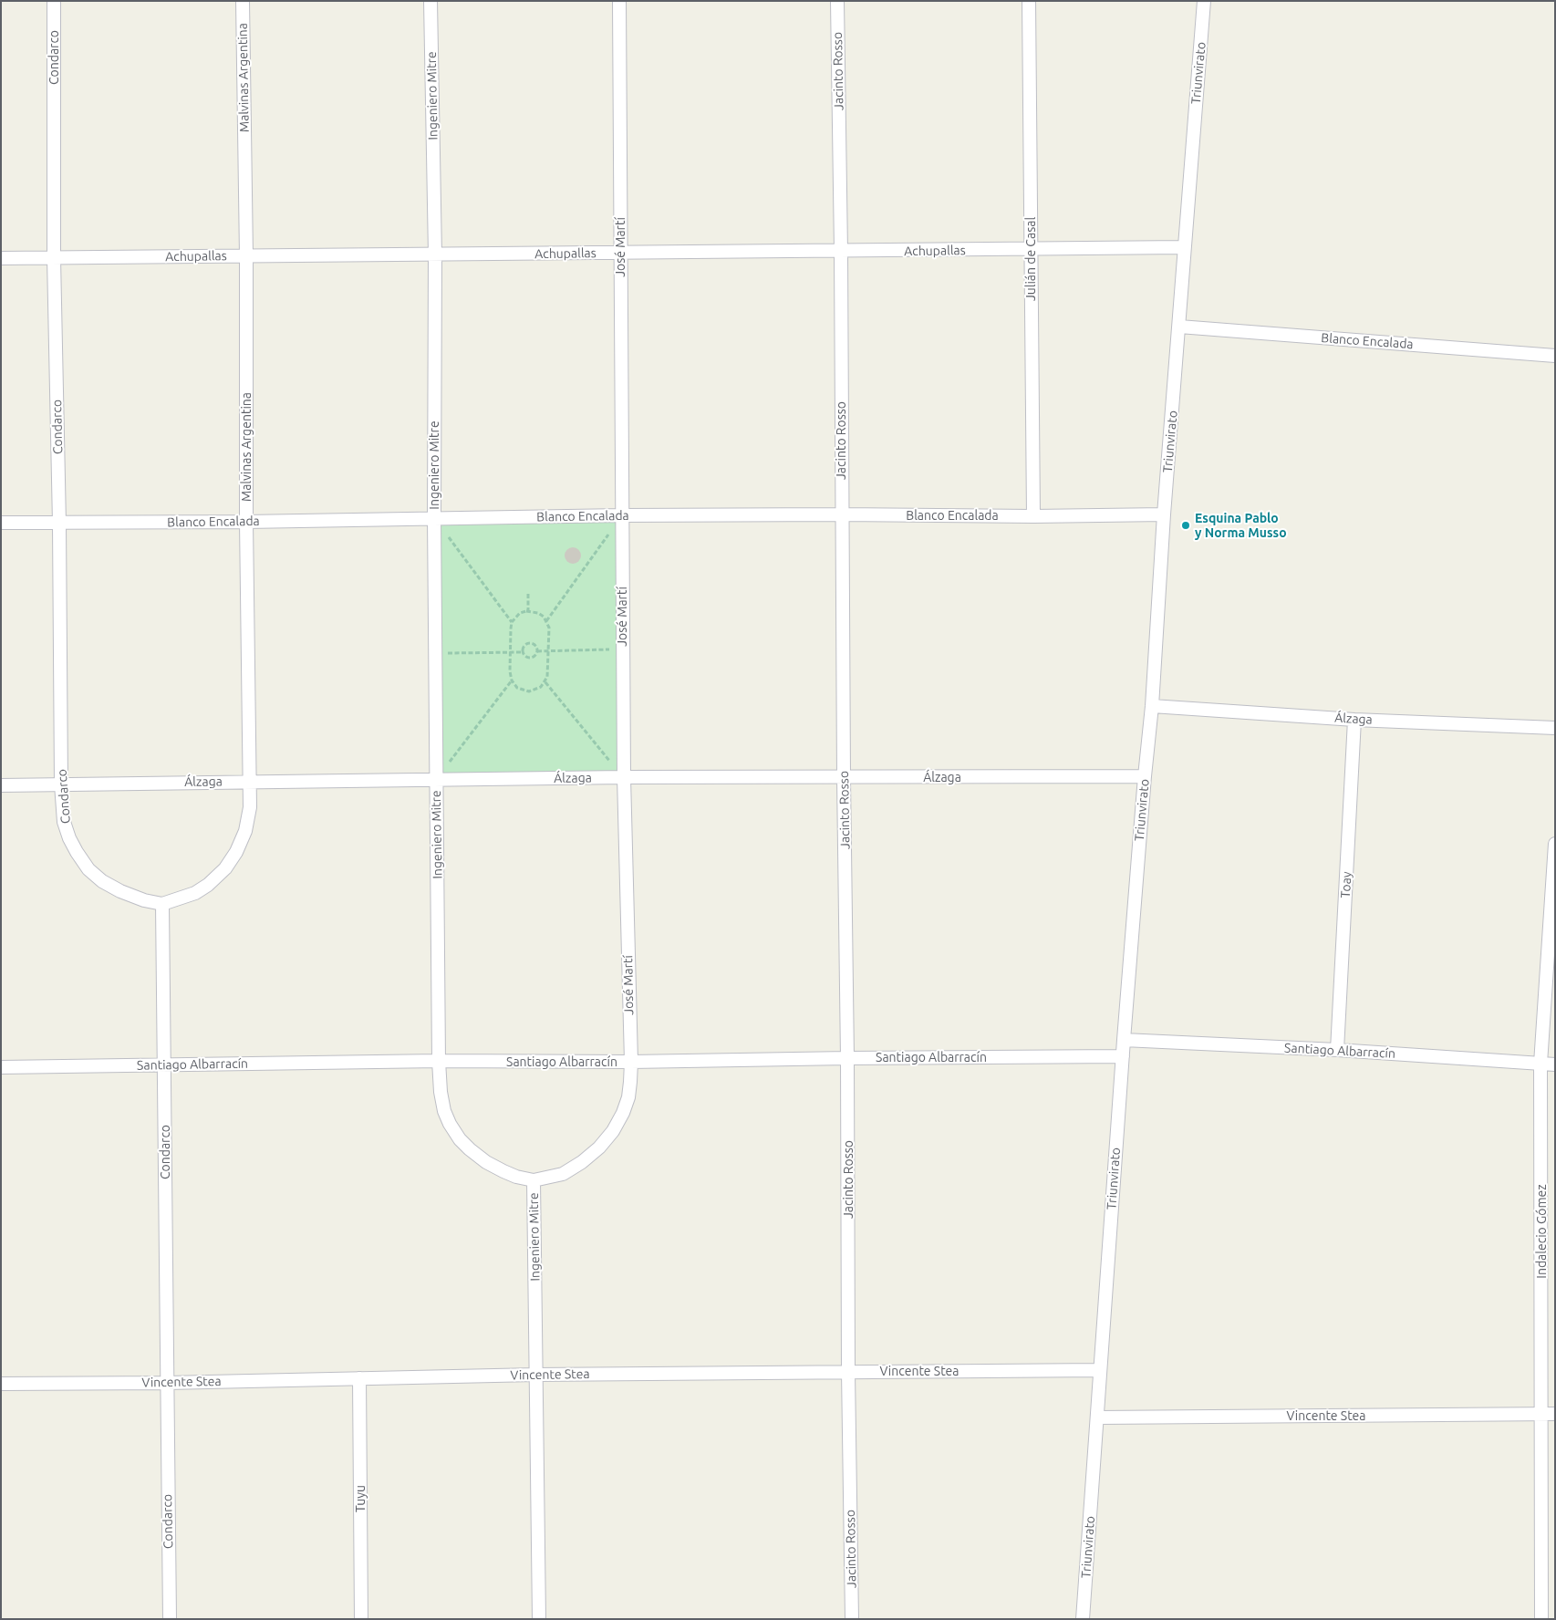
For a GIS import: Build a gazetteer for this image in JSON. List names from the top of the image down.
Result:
{
  "streets": {
    "street": [
      "Condarco",
      "Jacinto Rosso",
      "Triunvirato",
      "Malvinas Argentina",
      "Ingeniero Mitre",
      "José Martí",
      "Achupallas",
      "Julián de Casal",
      "Blanco Encalada",
      "Álzaga",
      "Toay",
      "Santiago Albarracín",
      "Indalecio Gómez",
      "Vincente Stea",
      "Tuyu"
    ]
  },
  "crossings": [
    ["Condarco", "Malvinas Argentina"],
    ["Condarco", "Achupallas"],
    ["Condarco", "Blanco Encalada"],
    ["Condarco", "Álzaga"],
    ["Condarco", "Santiago Albarracín"],
    ["Condarco", "Vincente Stea"],
    ["Jacinto Rosso", "Achupallas"],
    ["Jacinto Rosso", "Blanco Encalada"],
    ["Jacinto Rosso", "Álzaga"],
    ["Jacinto Rosso", "Santiago Albarracín"],
    ["Jacinto Rosso", "Vincente Stea"],
    ["Triunvirato", "Achupallas"],
    ["Triunvirato", "Blanco Encalada"],
    ["Triunvirato", "Álzaga"],
    ["Triunvirato", "Santiago Albarracín"],
    ["Triunvirato", "Vincente Stea"],
    ["Malvinas Argentina", "Achupallas"],
    ["Malvinas Argentina", "Blanco Encalada"],
    ["Malvinas Argentina", "Álzaga"],
    ["Ingeniero Mitre", "José Martí"],
    ["Ingeniero Mitre", "Achupallas"],
    ["Ingeniero Mitre", "Blanco Encalada"],
    ["Ingeniero Mitre", "Álzaga"],
    ["Ingeniero Mitre", "Santiago Albarracín"],
    ["Ingeniero Mitre", "Vincente Stea"],
    ["José Martí", "Achupallas"],
    ["José Martí", "Blanco Encalada"],
    ["José Martí", "Álzaga"],
    ["José Martí", "Santiago Albarracín"],
    ["Achupallas", "Julián de Casal"],
    ["Julián de Casal", "Blanco Encalada"],
    ["Álzaga", "Toay"],
    ["Toay", "Santiago Albarracín"],
    ["Santiago Albarracín", "Indalecio Gómez"],
    ["Indalecio Gómez", "Vincente Stea"],
    ["Vincente Stea", "Tuyu"]
  ],
  "places": ["Esquina Pablo y Norma Musso"]
}
